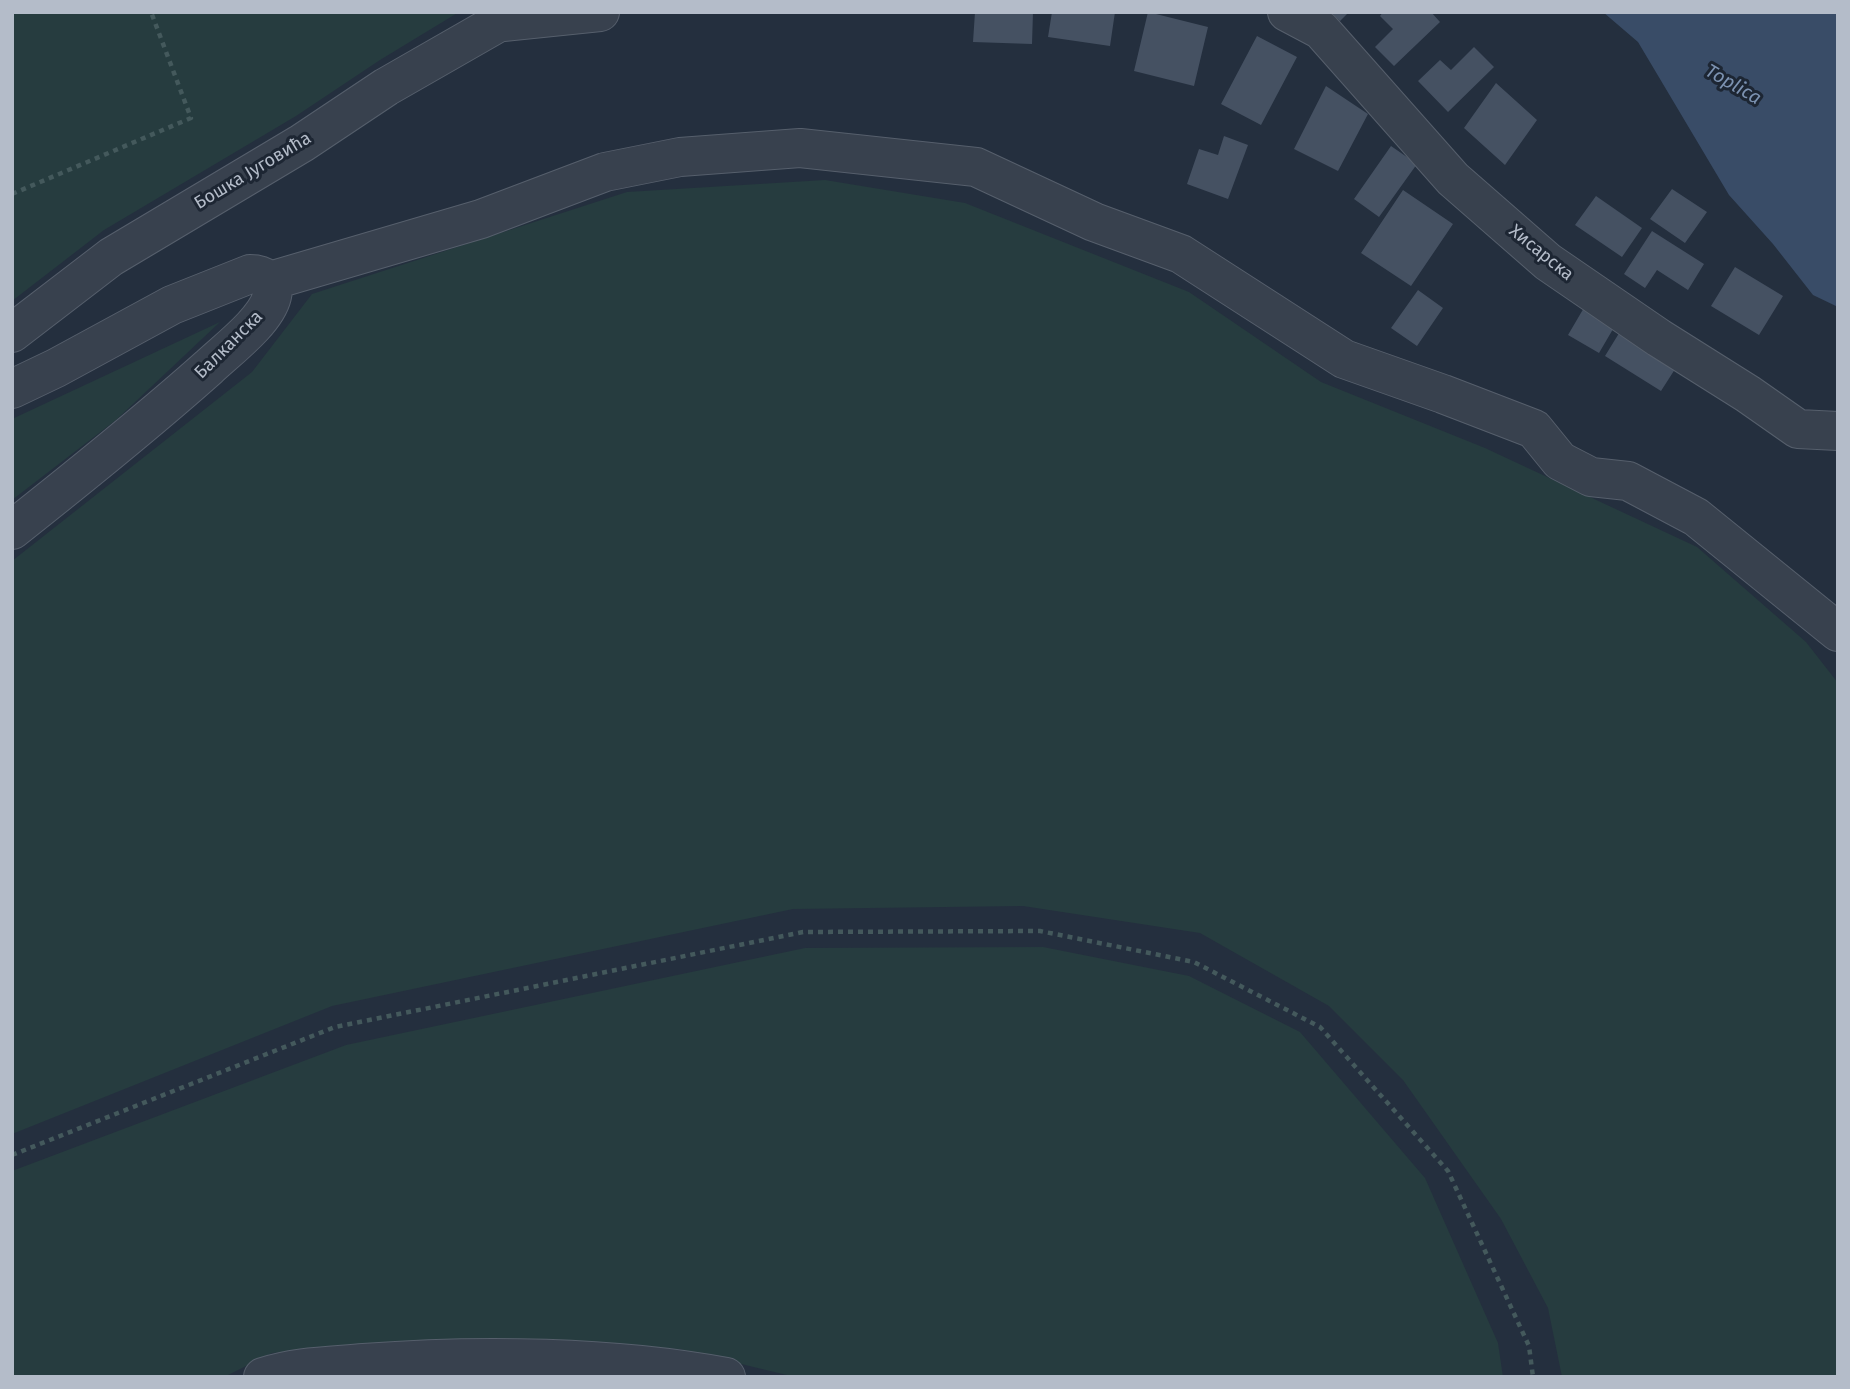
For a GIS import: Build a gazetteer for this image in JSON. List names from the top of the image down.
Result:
{
  "streets": {
    "street": ["Бошка Југовића", "Хисарска", "Балканска"]
  },
  "water": ["Toplica"]
}
